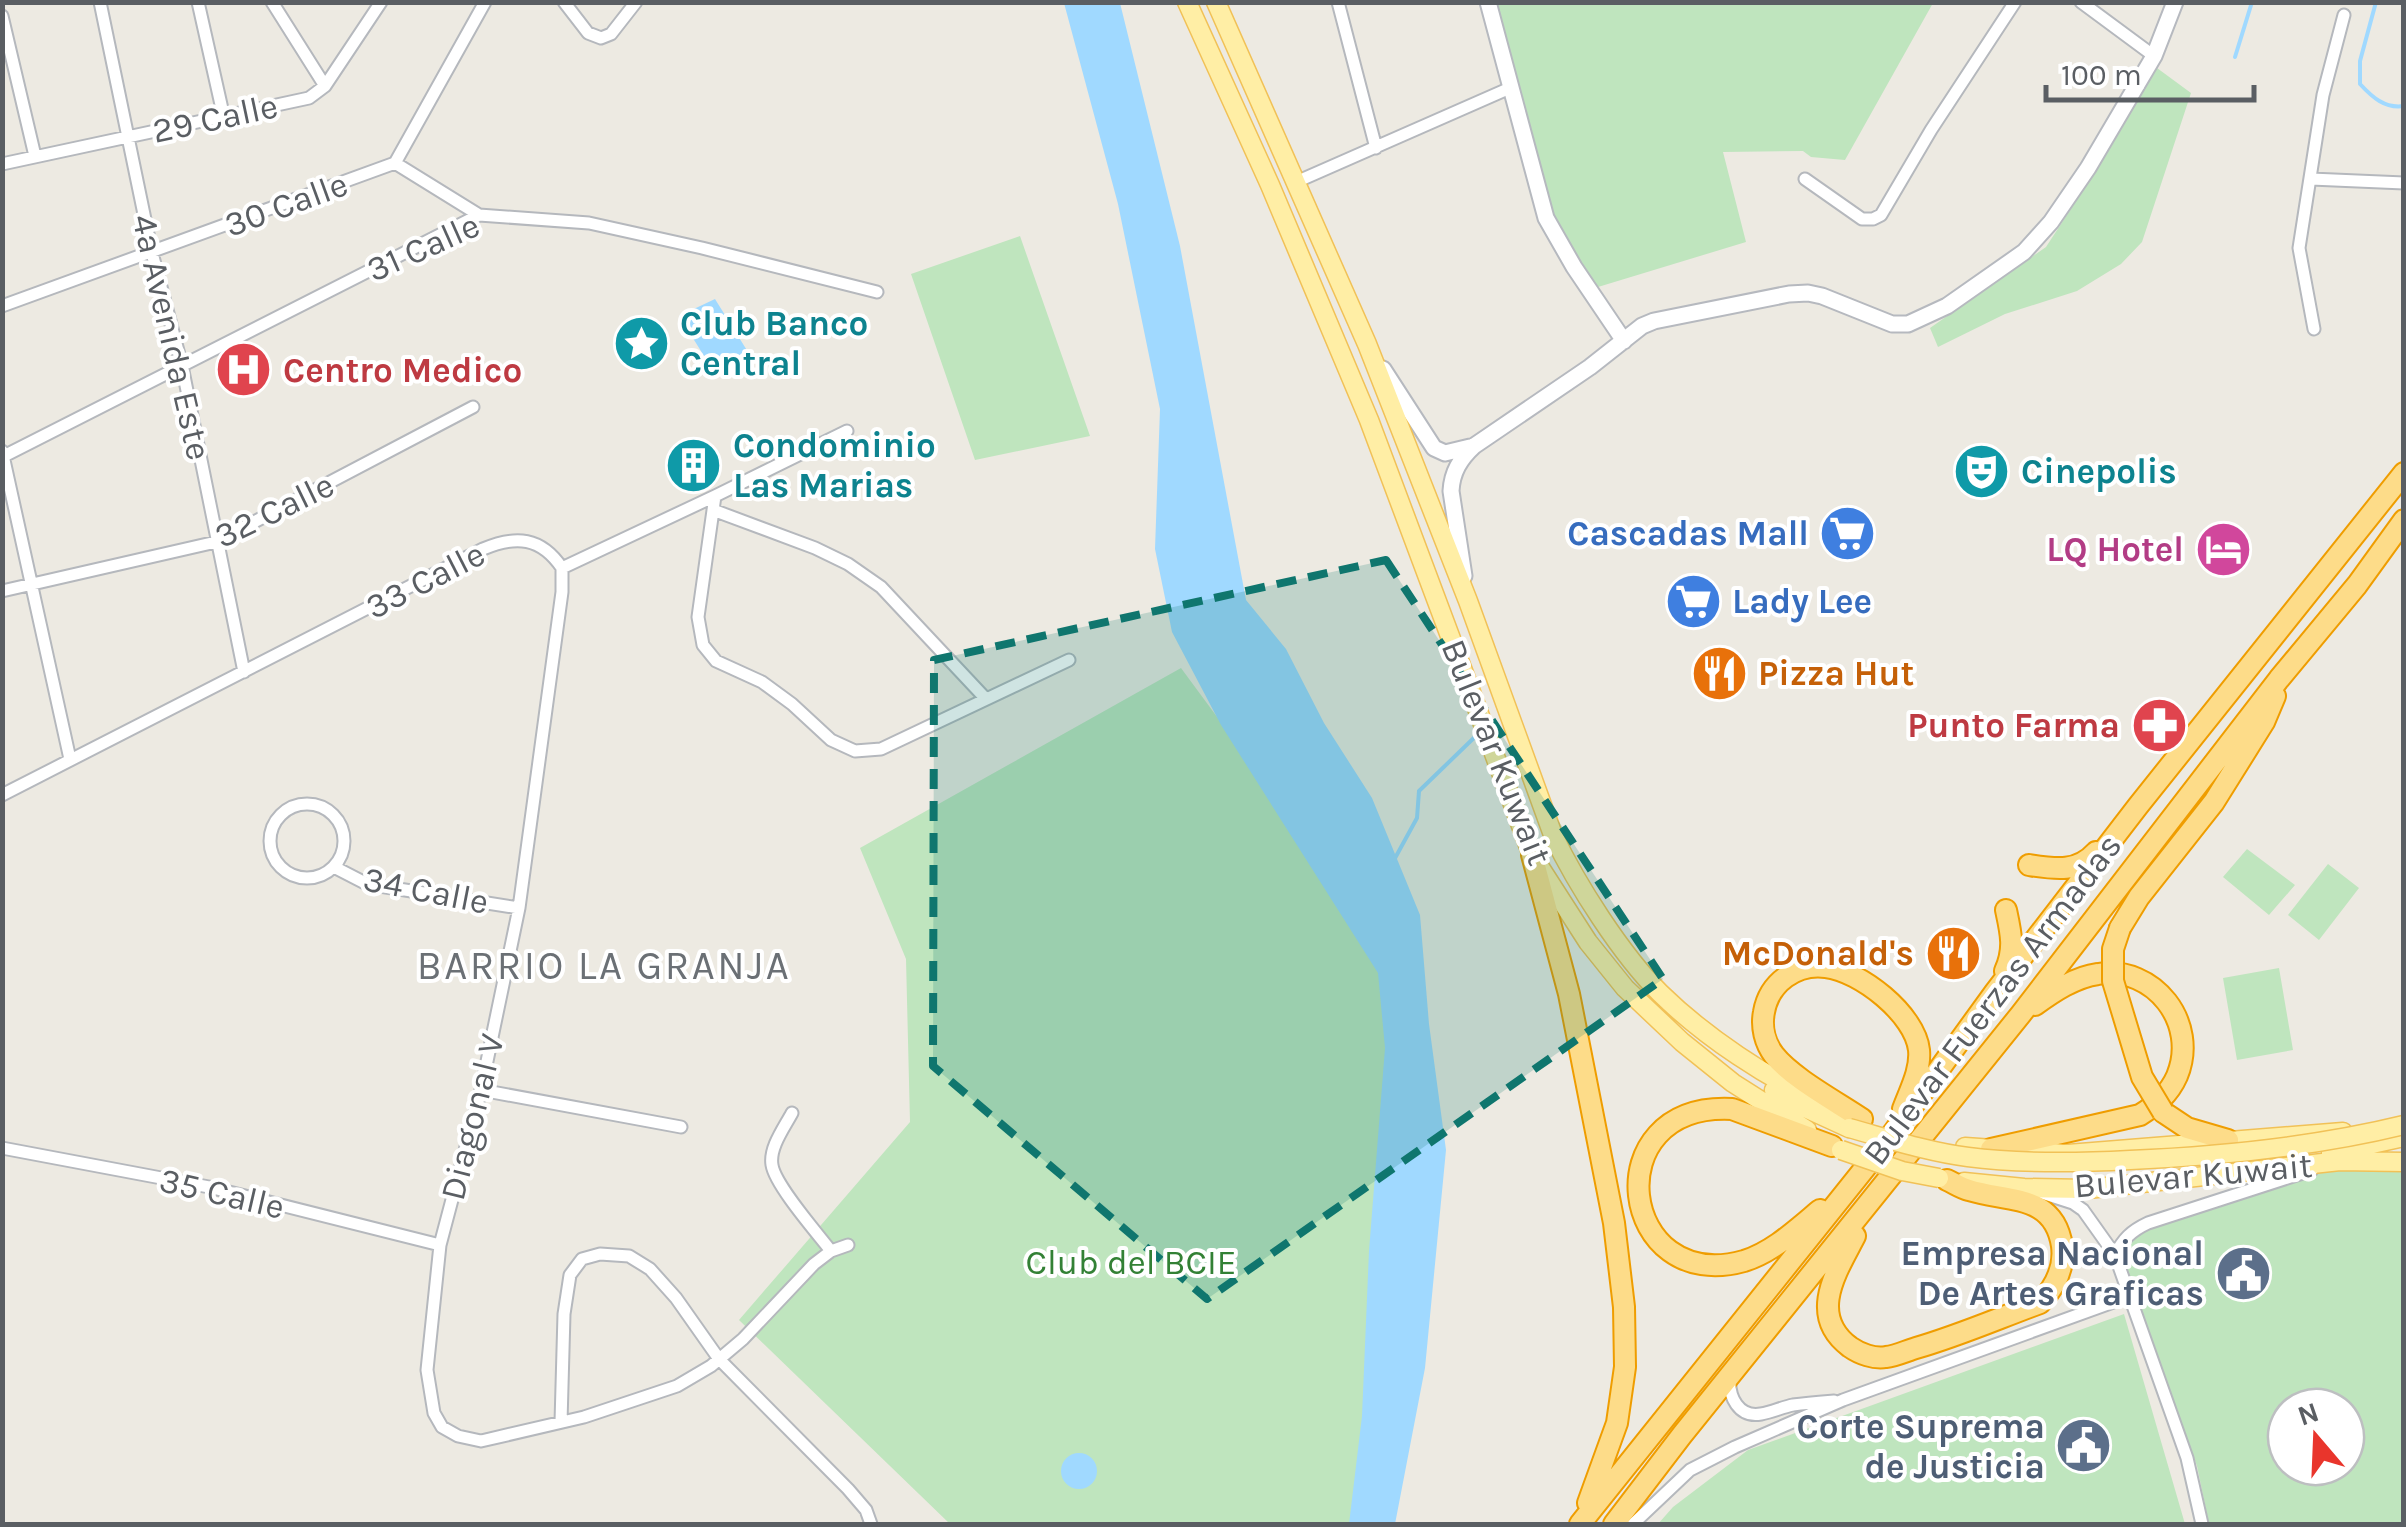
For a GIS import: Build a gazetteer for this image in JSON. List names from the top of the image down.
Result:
{
  "streets": {
    "highway": ["Bulevar Fuerzas Armadas"],
    "main road": ["Bulevar Kuwait"],
    "street": [
      "29 Calle",
      "30 Calle",
      "31 Calle",
      "4a Avenida Este",
      "32 Calle",
      "33 Calle",
      "34 Calle",
      "Diagonal V",
      "35 Calle"
    ]
  },
  "crossings": [
    ["29 Calle", "4a Avenida Este"],
    ["30 Calle", "4a Avenida Este"],
    ["31 Calle", "4a Avenida Este"],
    ["4a Avenida Este", "32 Calle"],
    ["4a Avenida Este", "33 Calle"],
    ["33 Calle", "Diagonal V"],
    ["34 Calle", "Diagonal V"],
    ["Diagonal V", "35 Calle"]
  ],
  "districts": ["BARRIO LA GRANJA"],
  "parks": ["Club del BCIE"],
  "places": {
    "place": ["Club Banco Central"],
    "hospital": ["Centro Medico"],
    "building": ["Condominio Las Marias"],
    "theatre": ["Cinepolis"],
    "supermarket": ["Cascadas Mall", "Lady Lee"],
    "hotel": ["LQ Hotel"],
    "restaurant": ["Pizza Hut", "McDonald's"],
    "pharmacy": ["Punto Farma"],
    "public building": ["Empresa Nacional De Artes Graficas", "Corte Suprema de Justicia"]
  },
  "scale_bar": "100 m",
  "north": "top"
}
